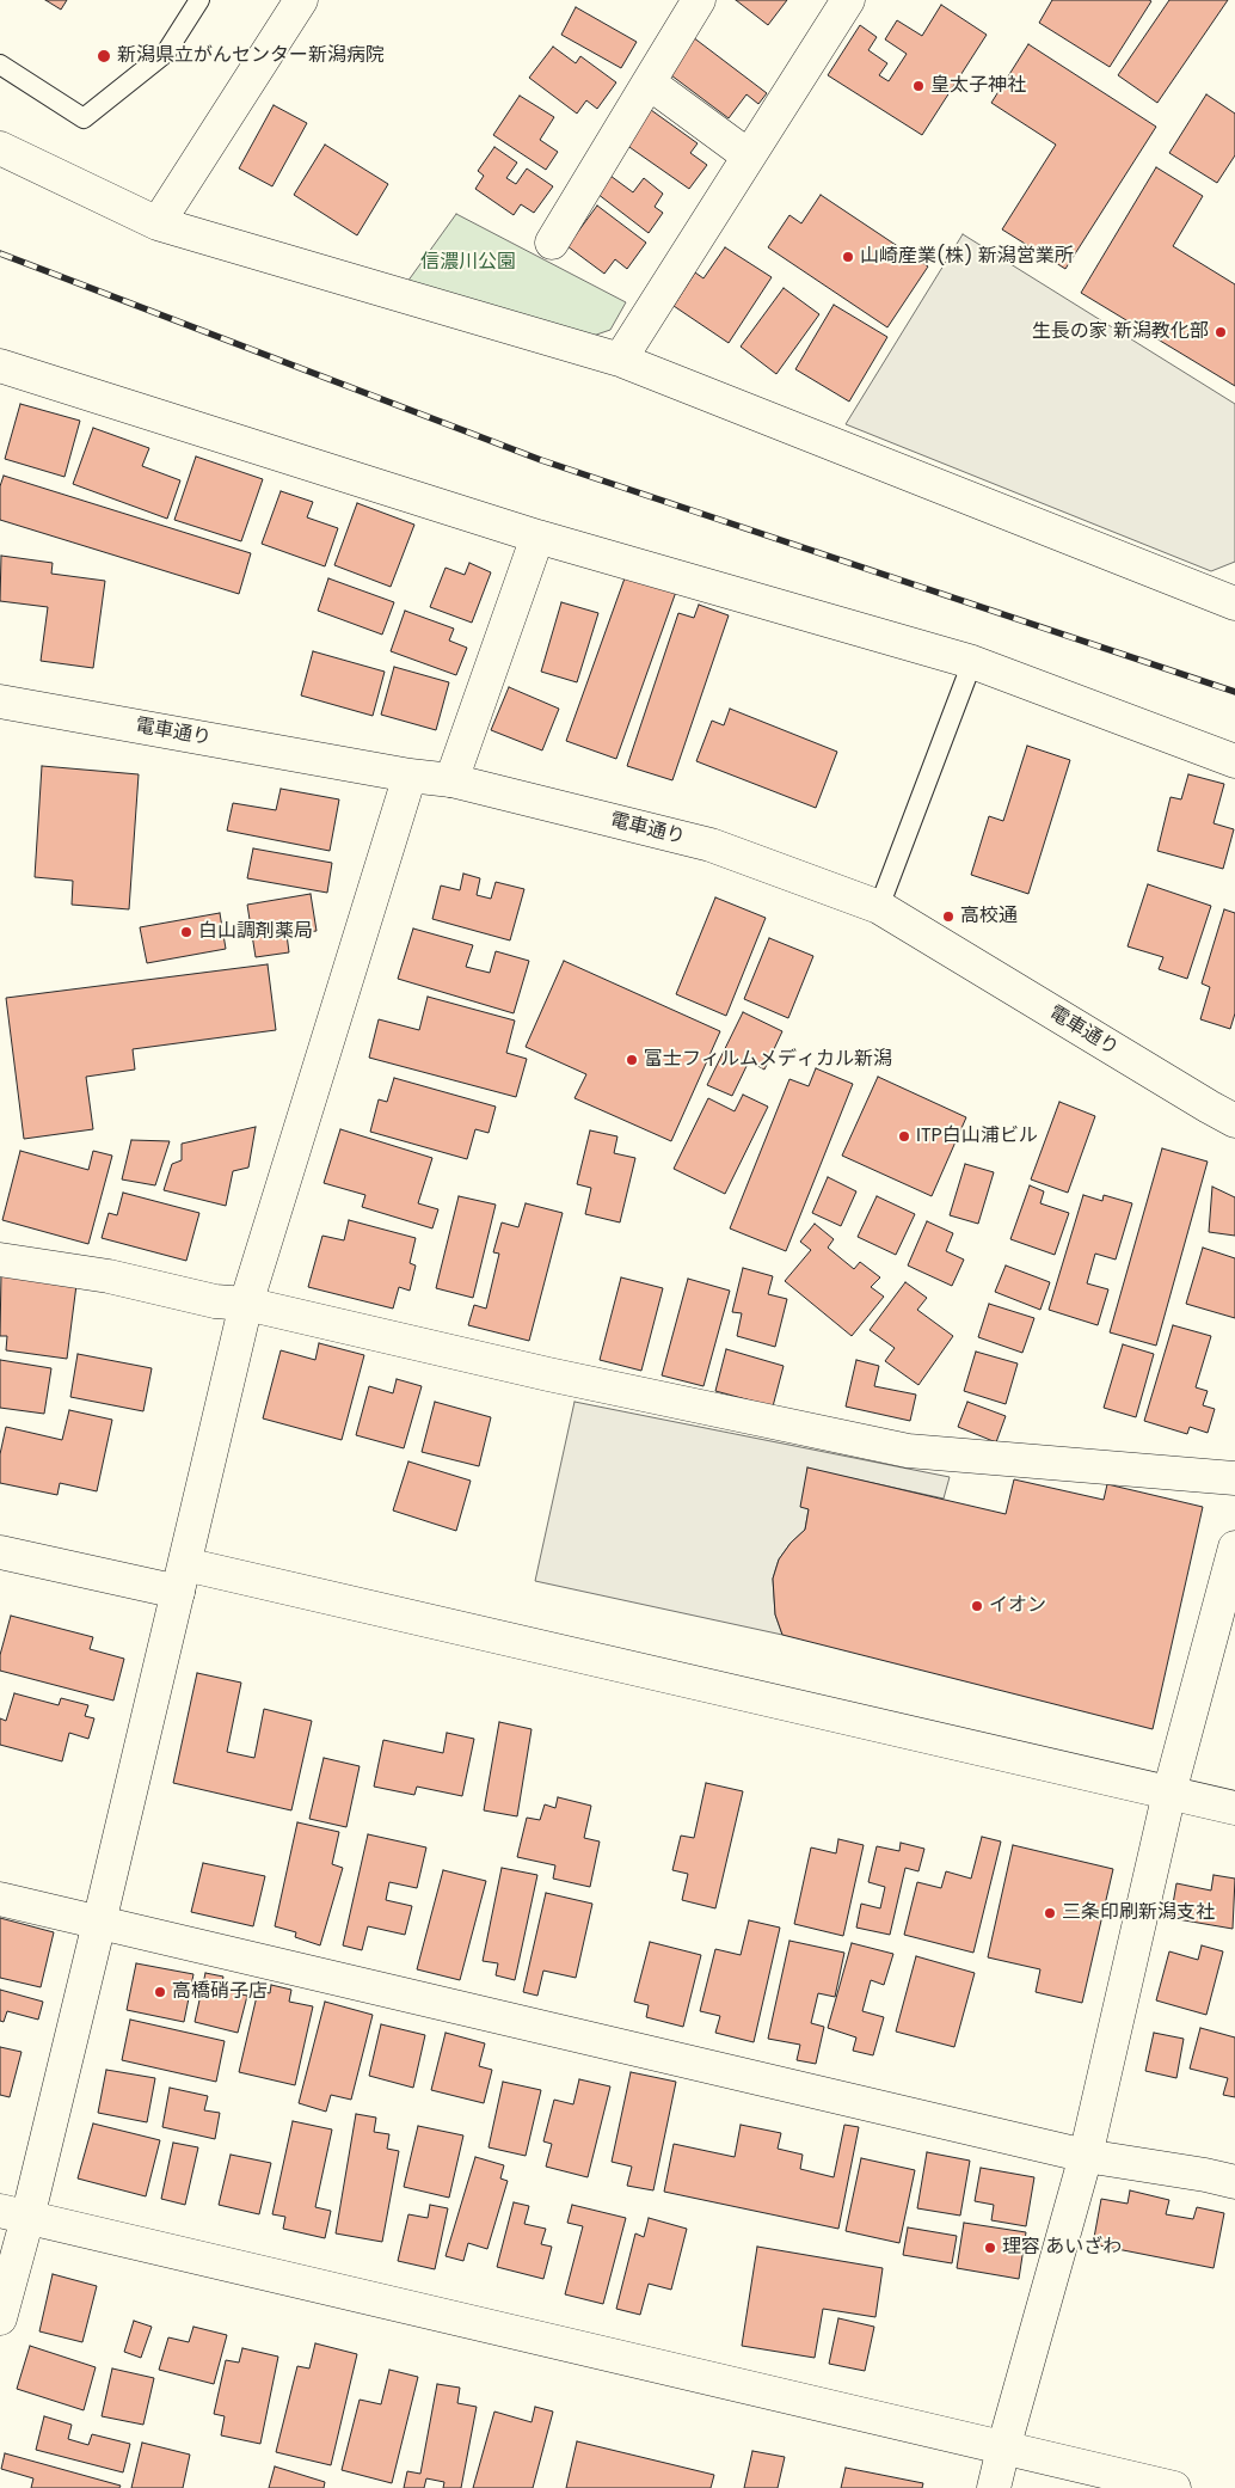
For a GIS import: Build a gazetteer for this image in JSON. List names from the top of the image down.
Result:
{
  "streets": {
    "street": ["電車通り"]
  },
  "parks": ["信濃川公園"],
  "places": [
    "新潟県立がんセンター新潟病院",
    "皇太子神社",
    "山崎産業(株) 新潟営業所",
    "生長の家 新潟教化部",
    "高校通",
    "白山調剤薬局",
    "富士フィルムメディカル新潟",
    "ITP白山浦ビル",
    "イオン",
    "三条印刷新潟支社",
    "高橋硝子店",
    "理容 あいざわ"
  ]
}
